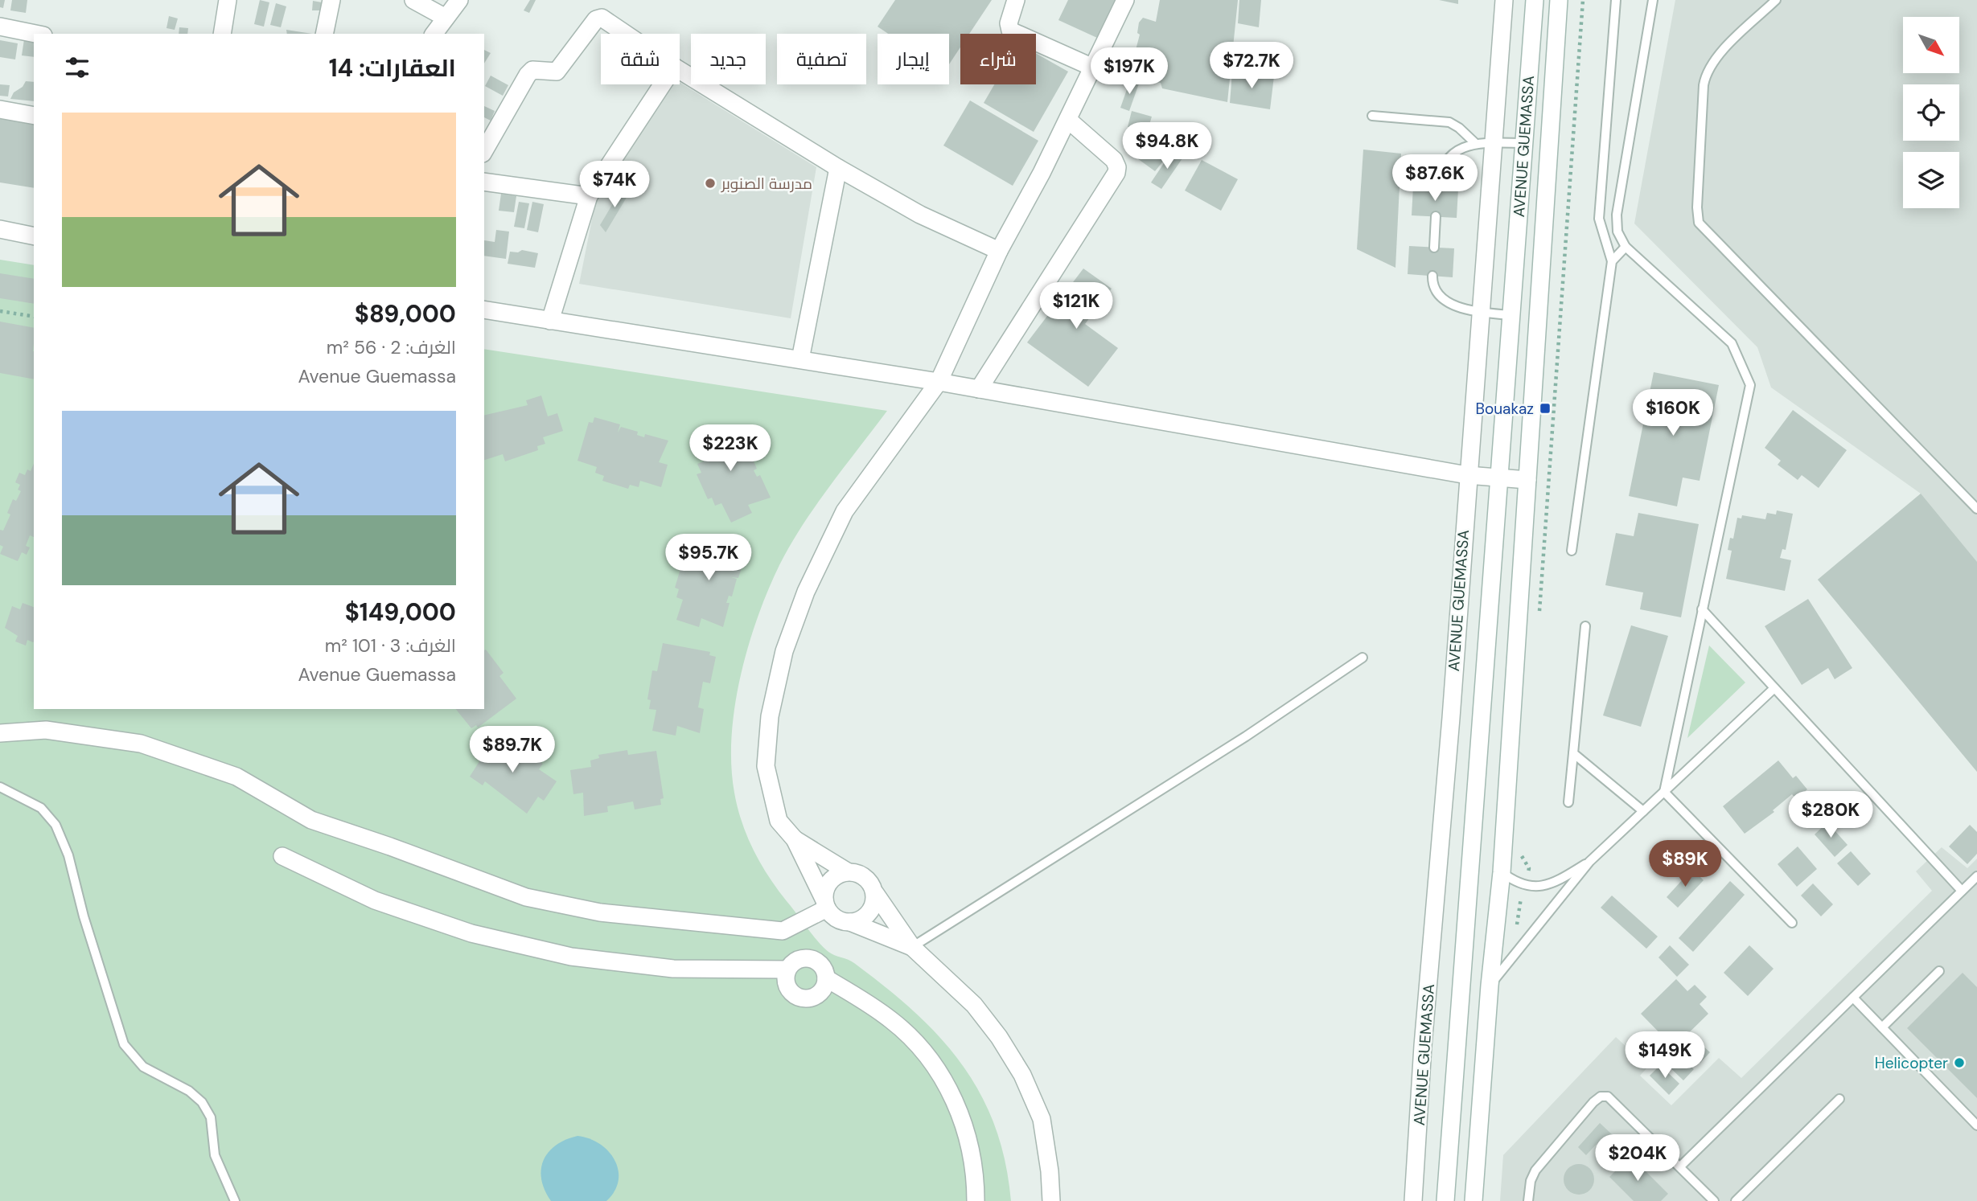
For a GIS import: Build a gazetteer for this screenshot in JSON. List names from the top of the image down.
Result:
{
  "streets": {
    "street": ["AVENUE GUEMASSA"]
  },
  "places": {
    "other": ["مدرسة الصنوبر", "Helicopter"],
    "transit": ["Bouakaz"]
  },
  "north": "bottom right",
  "page": {
    "chip": [
      "شراء",
      "إيجار",
      "تصفية",
      "جديد",
      "شقة"
    ],
    "heading": "العقارات: 14",
    "price": [
      "$72.7K",
      "$197K",
      "$94.8K",
      "$87.6K",
      "$74K",
      "$121K",
      "$160K",
      "$223K",
      "$95.7K",
      "$89.7K",
      "$280K",
      "$89K",
      "$149K",
      "$204K"
    ],
    "list": [
      {
        "name": "$89,000",
        "note": "الغرف: 2 · 56 m² · Avenue Guemassa"
      },
      {
        "name": "$149,000",
        "note": "الغرف: 3 · 101 m² · Avenue Guemassa"
      }
    ]
  }
}
